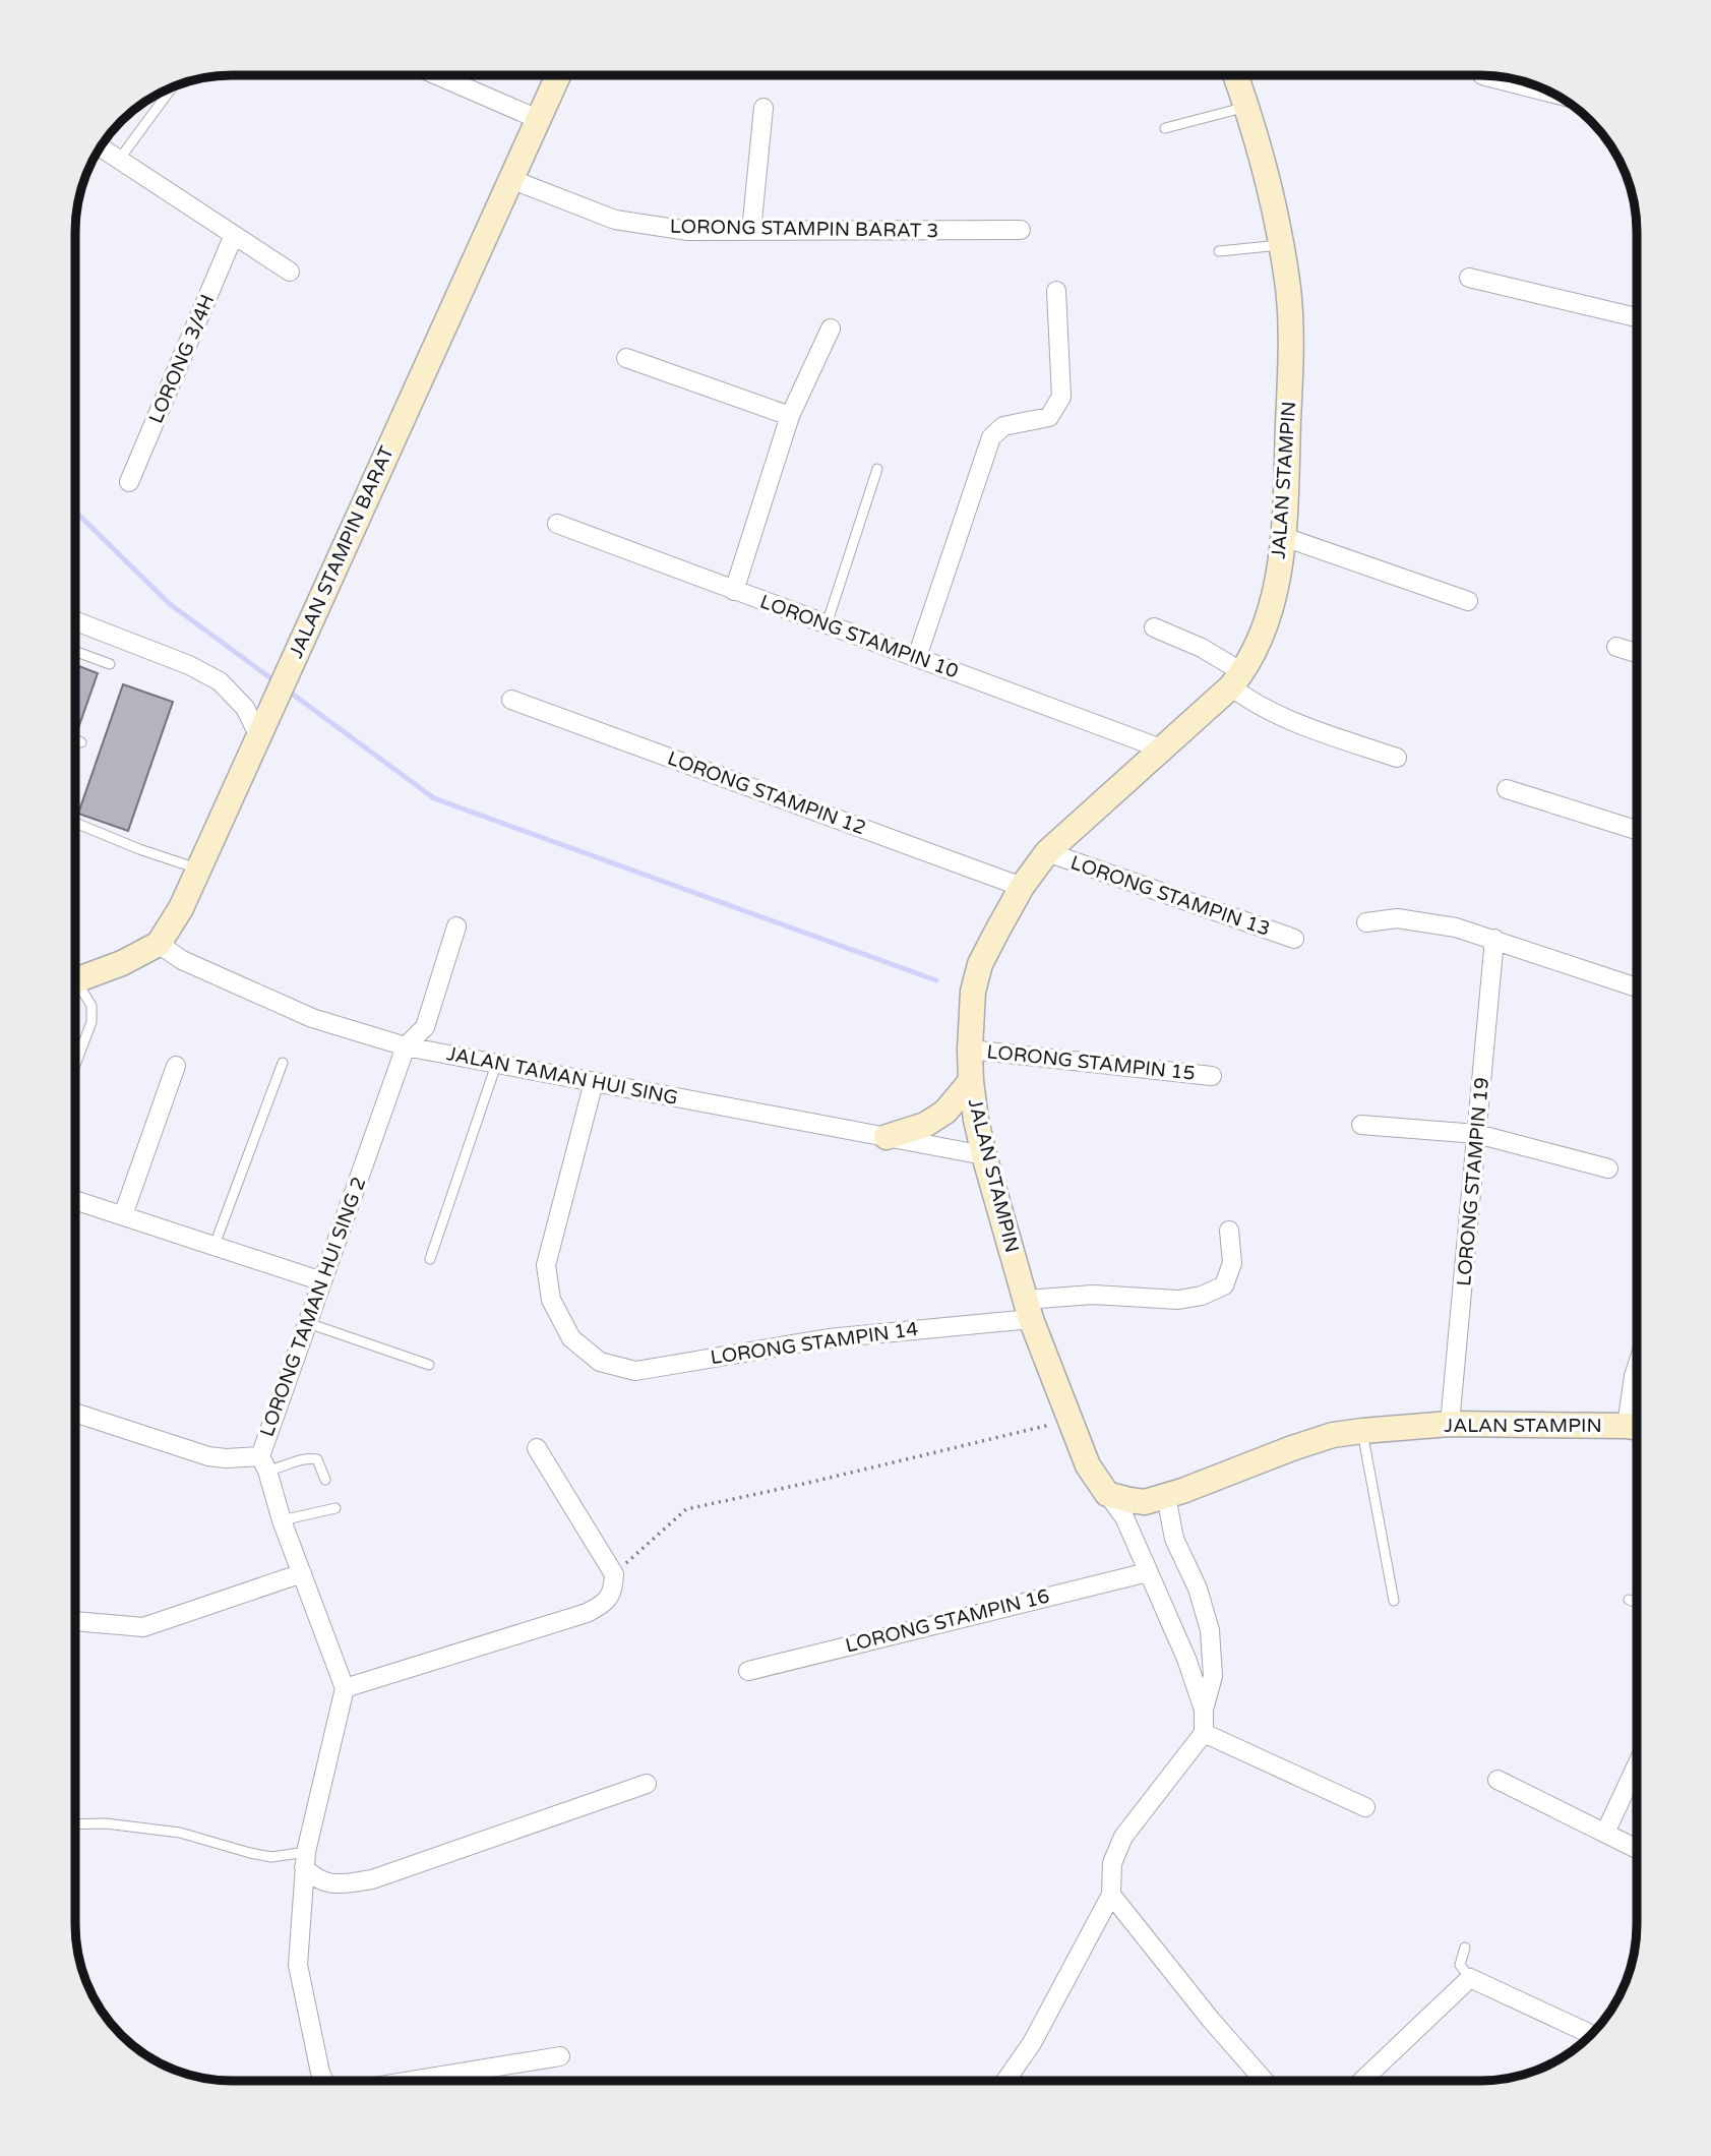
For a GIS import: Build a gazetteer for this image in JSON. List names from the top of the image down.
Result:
{
  "streets": {
    "street": [
      "LORONG STAMPIN BARAT 3",
      "LORONG 3/4H",
      "JALAN STAMPIN",
      "JALAN STAMPIN BARAT",
      "LORONG STAMPIN 10",
      "LORONG STAMPIN 12",
      "LORONG STAMPIN 13",
      "LORONG STAMPIN 15",
      "JALAN TAMAN HUI SING",
      "LORONG STAMPIN 19",
      "LORONG TAMAN HUI SING 2",
      "LORONG STAMPIN 14",
      "LORONG STAMPIN 16"
    ]
  },
  "crossings": [
    ["LORONG STAMPIN BARAT 3", "JALAN STAMPIN BARAT"],
    ["JALAN STAMPIN", "LORONG STAMPIN 10"],
    ["JALAN STAMPIN", "LORONG STAMPIN 12"],
    ["JALAN STAMPIN", "LORONG STAMPIN 13"],
    ["JALAN STAMPIN", "LORONG STAMPIN 15"],
    ["JALAN STAMPIN", "JALAN TAMAN HUI SING"],
    ["JALAN STAMPIN", "LORONG STAMPIN 19"],
    ["JALAN STAMPIN", "LORONG STAMPIN 14"],
    ["JALAN STAMPIN BARAT", "JALAN TAMAN HUI SING"],
    ["JALAN TAMAN HUI SING", "LORONG TAMAN HUI SING 2"],
    ["JALAN TAMAN HUI SING", "LORONG STAMPIN 14"]
  ]
}
